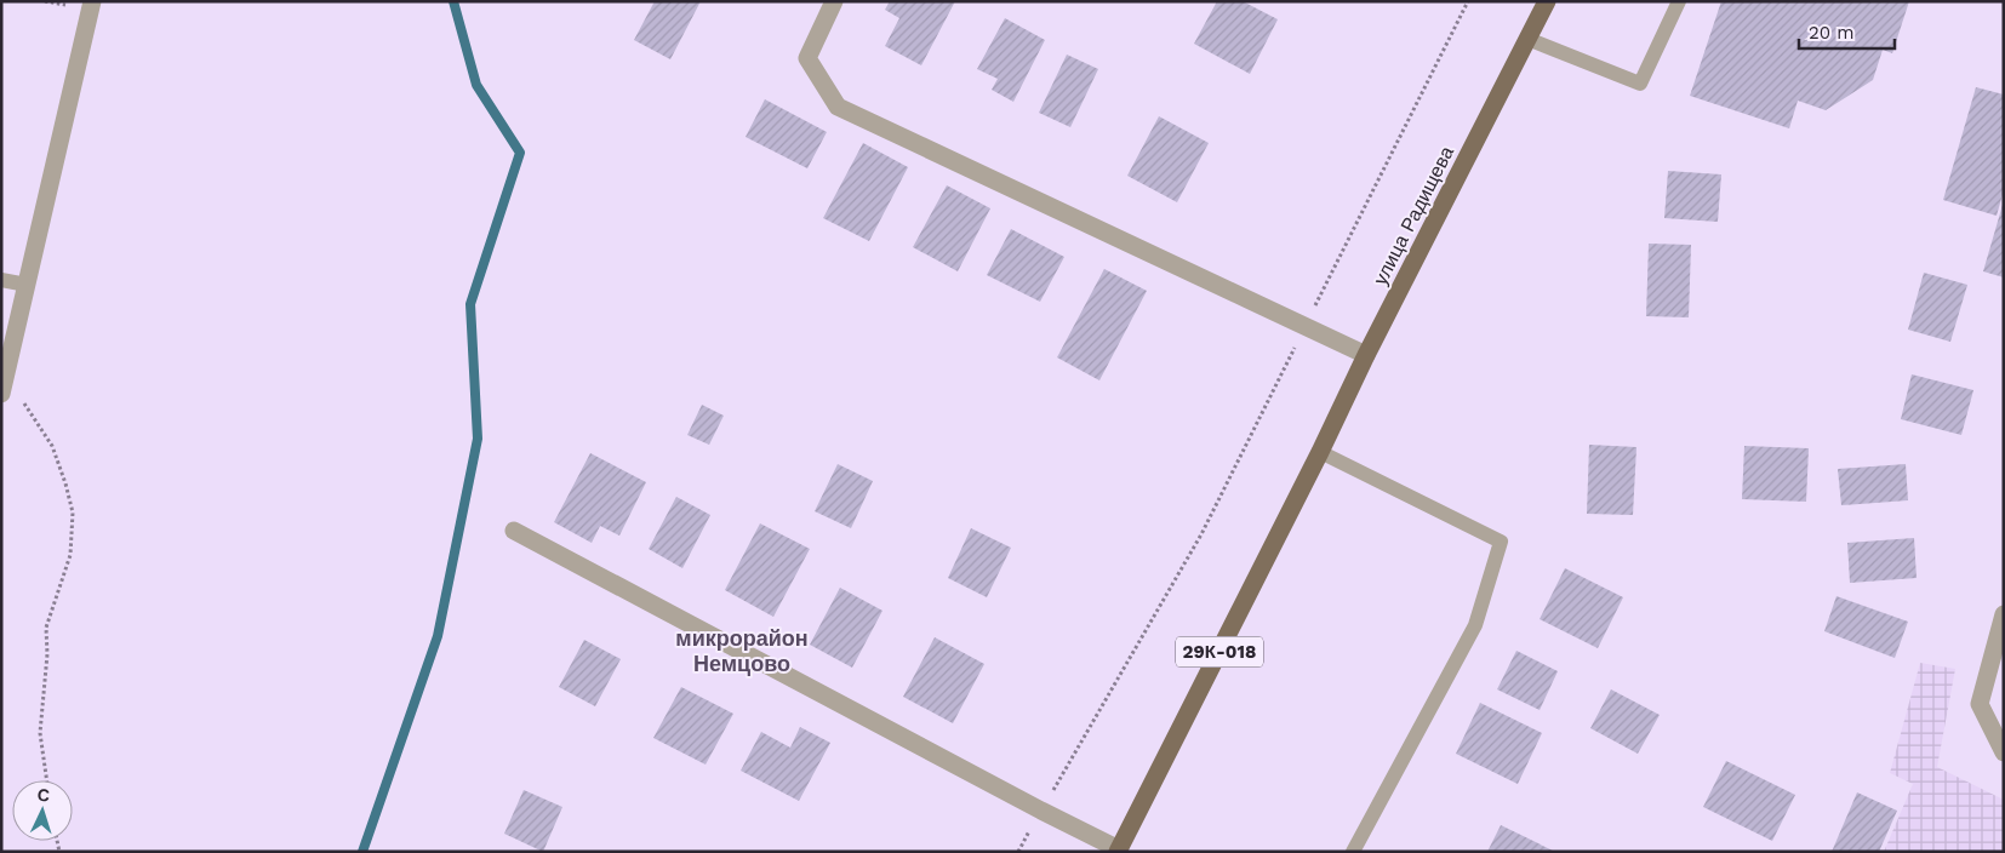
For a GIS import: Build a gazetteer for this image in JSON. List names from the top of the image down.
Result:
{
  "streets": {
    "main road": ["улица Радищева", "29К-018"]
  },
  "crossings": [
    ["улица Радищева", "29К-018"]
  ],
  "districts": ["микрорайон Немцово"],
  "scale_bar": "20 m",
  "north": "top"
}
